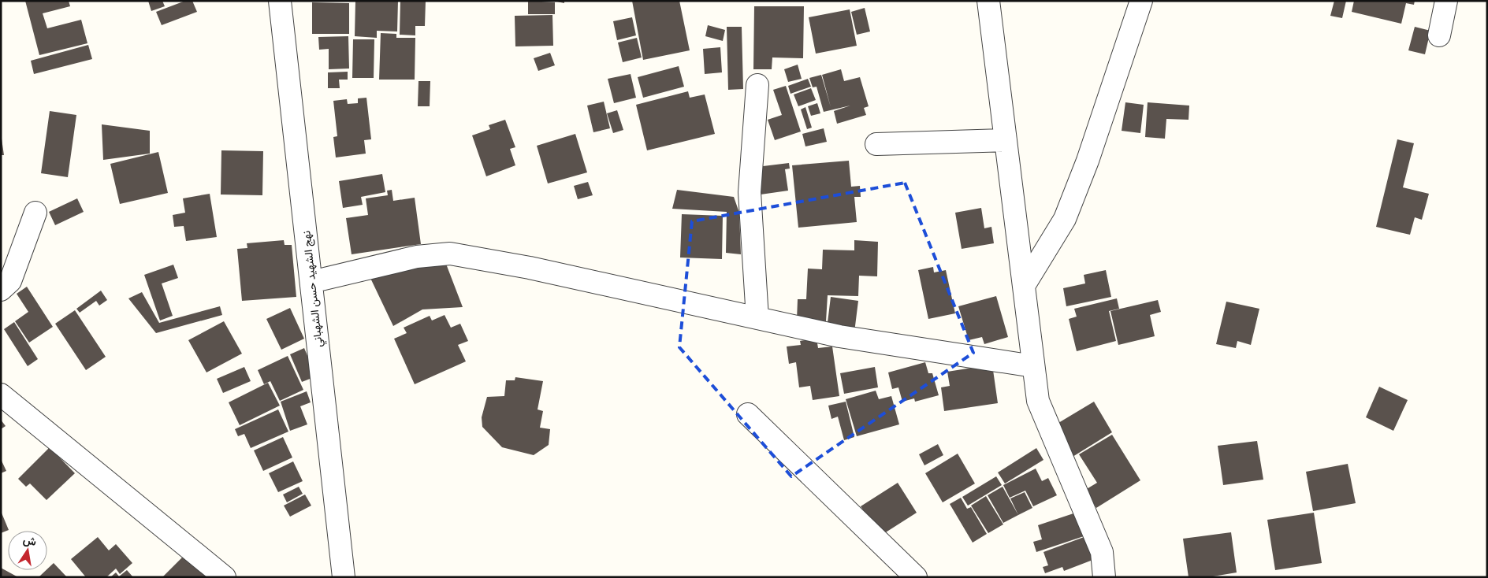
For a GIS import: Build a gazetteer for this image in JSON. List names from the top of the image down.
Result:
{
  "streets": {
    "street": ["نهج الشهيد حسن الشهباني"]
  },
  "north": "top"
}
